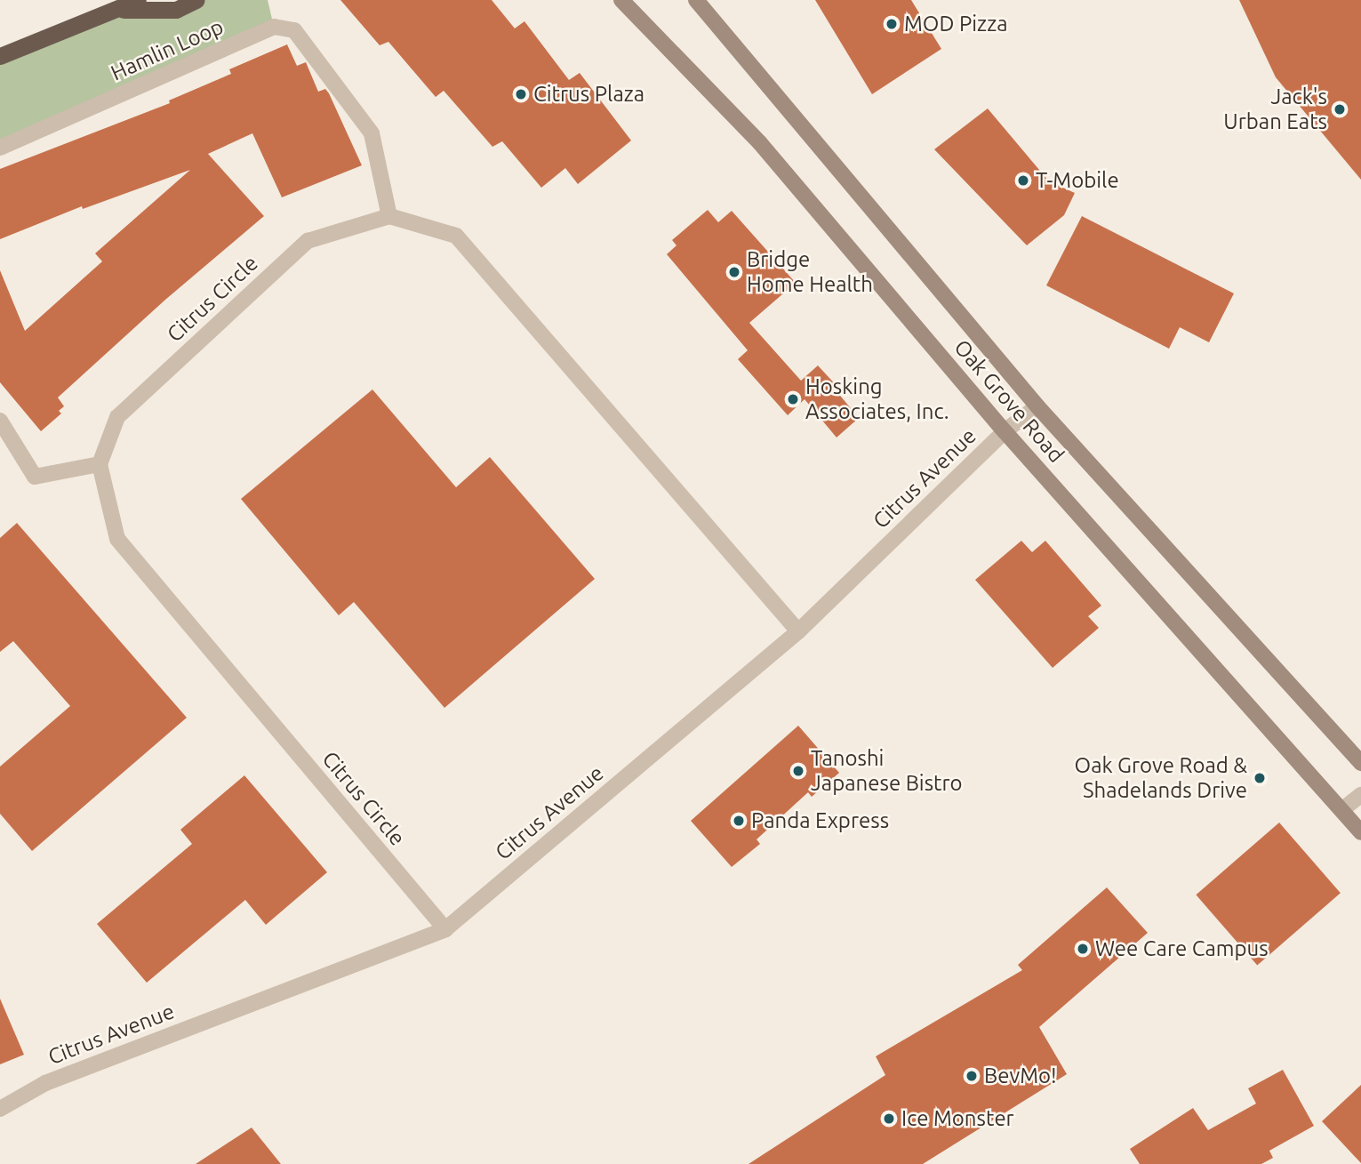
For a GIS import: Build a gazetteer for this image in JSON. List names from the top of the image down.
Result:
{
  "streets": {
    "main road": ["Oak Grove Road"],
    "street": ["Hamlin Loop", "Citrus Circle", "Citrus Avenue"]
  },
  "crossings": [
    ["Hamlin Loop", "Citrus Circle"],
    ["Citrus Circle", "Citrus Avenue"],
    ["Oak Grove Road", "Citrus Avenue"]
  ],
  "places": [
    "MOD Pizza",
    "Citrus Plaza",
    "Jack's Urban Eats",
    "T-Mobile",
    "Bridge Home Health",
    "Hosking Associates, Inc.",
    "Tanoshi Japanese Bistro",
    "Oak Grove Road & Shadelands Drive",
    "Panda Express",
    "Wee Care Campus",
    "BevMo!",
    "Ice Monster"
  ]
}
